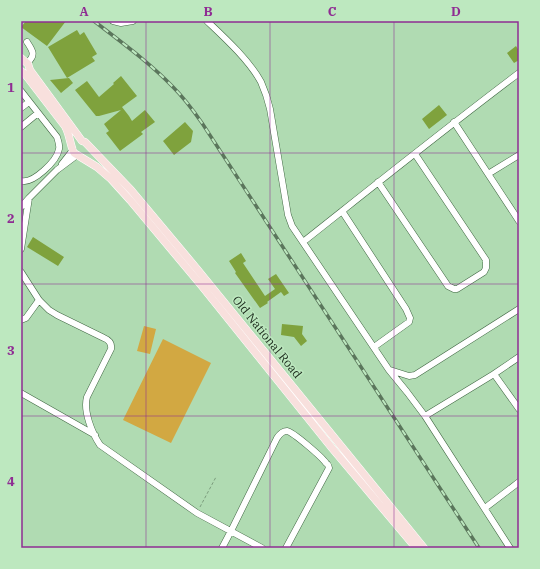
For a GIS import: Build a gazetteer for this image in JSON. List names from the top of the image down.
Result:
{
  "streets": {
    "main road": ["Old National Road"]
  },
  "grid": {
    "columns": [
      "A",
      "B",
      "C",
      "D"
    ],
    "rows": [
      "1",
      "2",
      "3",
      "4"
    ]
  }
}
